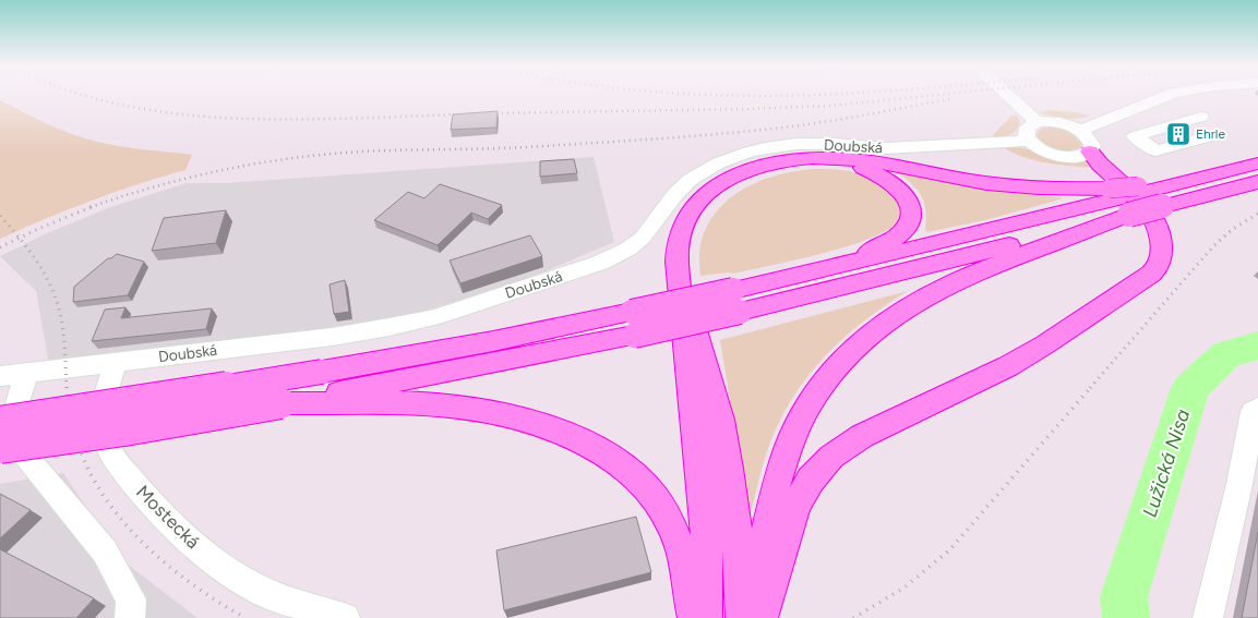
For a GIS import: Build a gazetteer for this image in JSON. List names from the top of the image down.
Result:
{
  "streets": {
    "street": ["Doubská", "Mostecká"]
  },
  "crossings": [
    ["Doubská", "Mostecká"]
  ],
  "water": ["Lužická Nisa"],
  "places": {
    "building": ["Ehrle"]
  }
}
